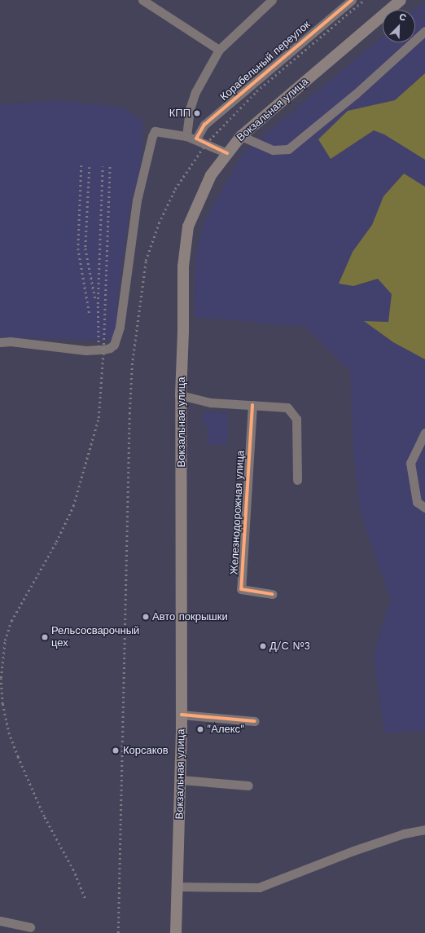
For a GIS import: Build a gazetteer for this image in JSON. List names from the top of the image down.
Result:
{
  "streets": {
    "main road": ["Вокзальная улица"],
    "street": ["Корабельный переулок", "Железнодорожная улица"]
  },
  "places": [
    "КПП",
    "Авто покрышки",
    "Рельсосварочный цех",
    "Д/С №3",
    "\"Алекс\"",
    "Корсаков"
  ],
  "north": "top right"
}
